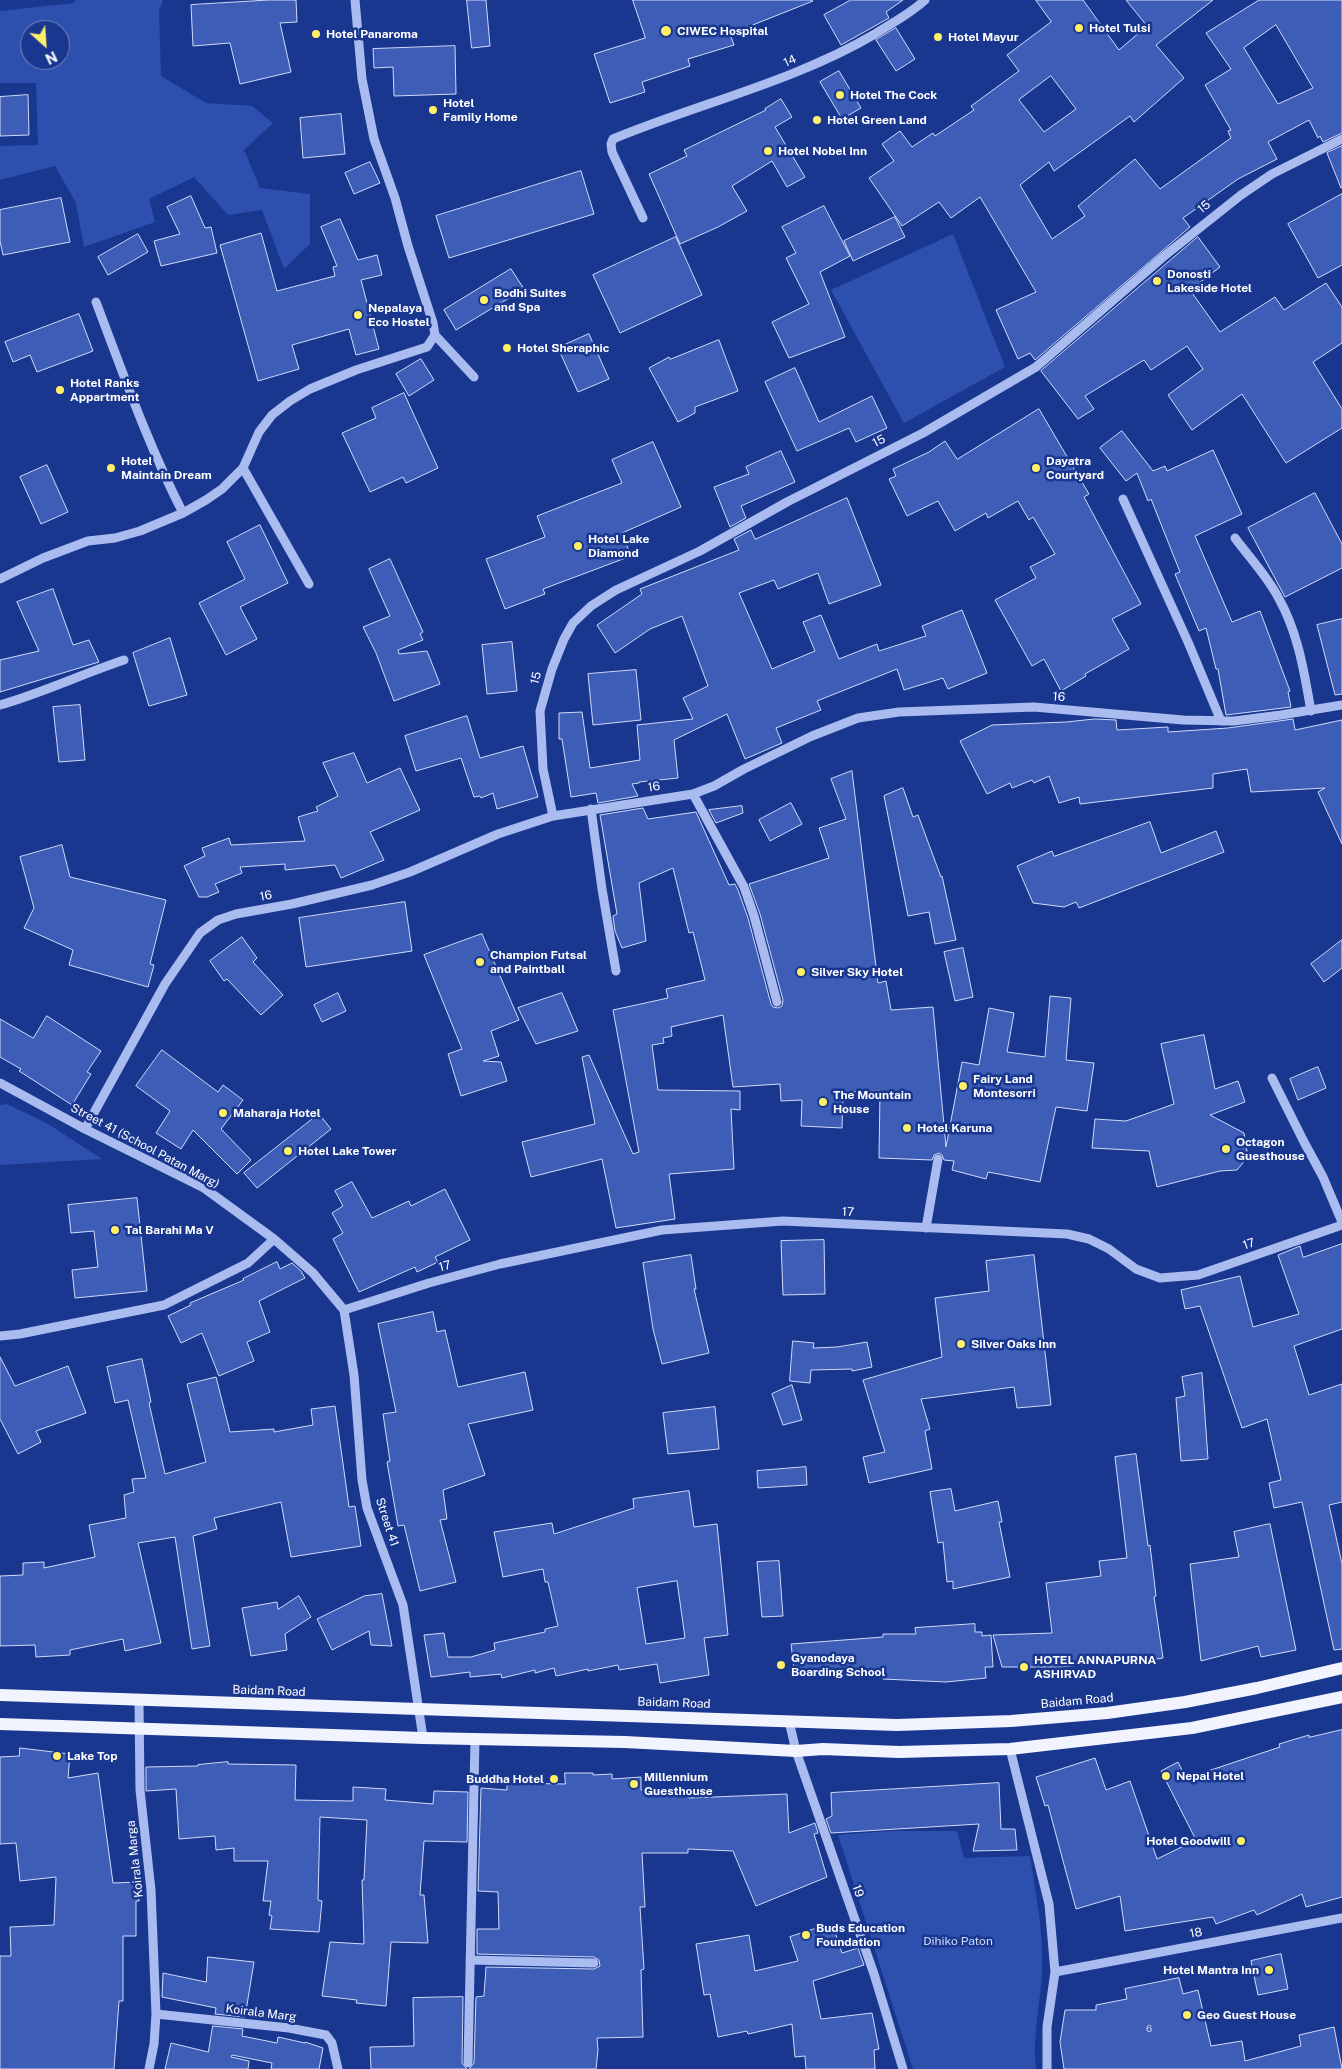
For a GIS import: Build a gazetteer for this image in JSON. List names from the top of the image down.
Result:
{
  "streets": {
    "main road": ["Baidam Road"],
    "street": [
      "14",
      "15",
      "16",
      "Street 41 (School Patan Marg)",
      "17",
      "Street 41",
      "Koirala Marga",
      "19",
      "18",
      "Koirala Marg"
    ]
  },
  "crossings": [
    ["15", "16"],
    ["16", "Street 41 (School Patan Marg)"],
    ["Street 41 (School Patan Marg)", "17"],
    ["Street 41 (School Patan Marg)", "Street 41"],
    ["17", "Street 41"],
    ["Street 41", "Baidam Road"],
    ["Baidam Road", "Koirala Marga"],
    ["Baidam Road", "19"],
    ["Koirala Marga", "Koirala Marg"]
  ],
  "parks": ["Dihiko Paton"],
  "places": [
    "Hotel Tulsi",
    "CIWEC Hospital",
    "Hotel Panaroma",
    "Hotel Mayur",
    "Hotel The Cock",
    "Hotel Family Home",
    "Hotel Green Land",
    "Hotel Nobel Inn",
    "Donosti Lakeside Hotel",
    "Bodhi Suites and Spa",
    "Nepalaya Eco Hostel",
    "Hotel Sheraphic",
    "Hotel Ranks Appartment",
    "Hotel Maintain Dream",
    "Dayatra Courtyard",
    "Hotel Lake Diamond",
    "Champion Futsal and Paintball",
    "Silver Sky Hotel",
    "Fairy Land Montesorri",
    "The Mountain House",
    "Maharaja Hotel",
    "Hotel Karuna",
    "Octagon Guesthouse",
    "Hotel Lake Tower",
    "Tal Barahi Ma V",
    "Silver Oaks Inn",
    "Gyanodaya Boarding School",
    "HOTEL ANNAPURNA ASHIRVAD",
    "Lake Top",
    "Nepal Hotel",
    "Buddha Hotel",
    "Millennium Guesthouse",
    "Hotel Goodwill",
    "Buds Education Foundation",
    "Hotel Mantra Inn",
    "Geo Guest House"
  ],
  "house_numbers": ["6"],
  "north": "bottom right"
}
